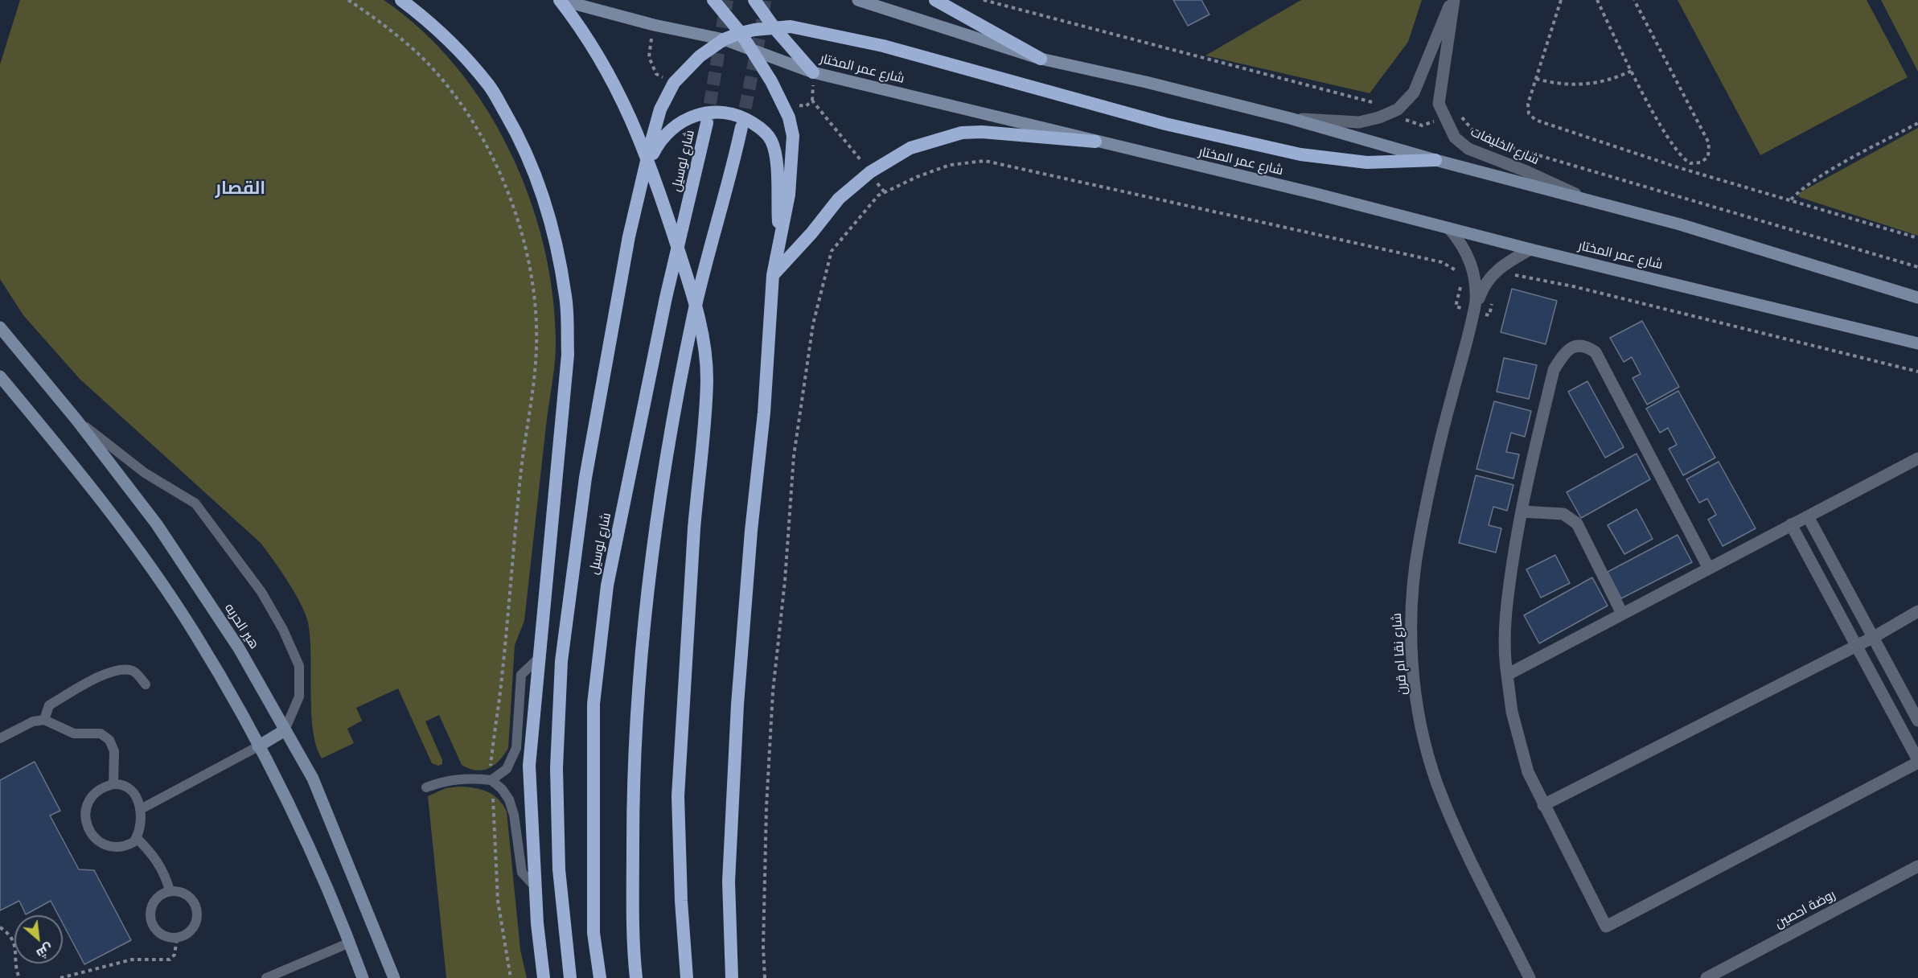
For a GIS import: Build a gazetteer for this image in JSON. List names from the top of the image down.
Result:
{
  "streets": {
    "highway": ["شارع لوسيل"],
    "main road": ["شارع عمر المختار", "هير الحربه"],
    "street": ["شارع الخليفات", "شارع نقا ام قرن", "روضة احصين"]
  },
  "crossings": [
    ["شارع عمر المختار", "شارع نقا ام قرن"]
  ],
  "districts": ["القصار"],
  "north": "bottom right"
}
